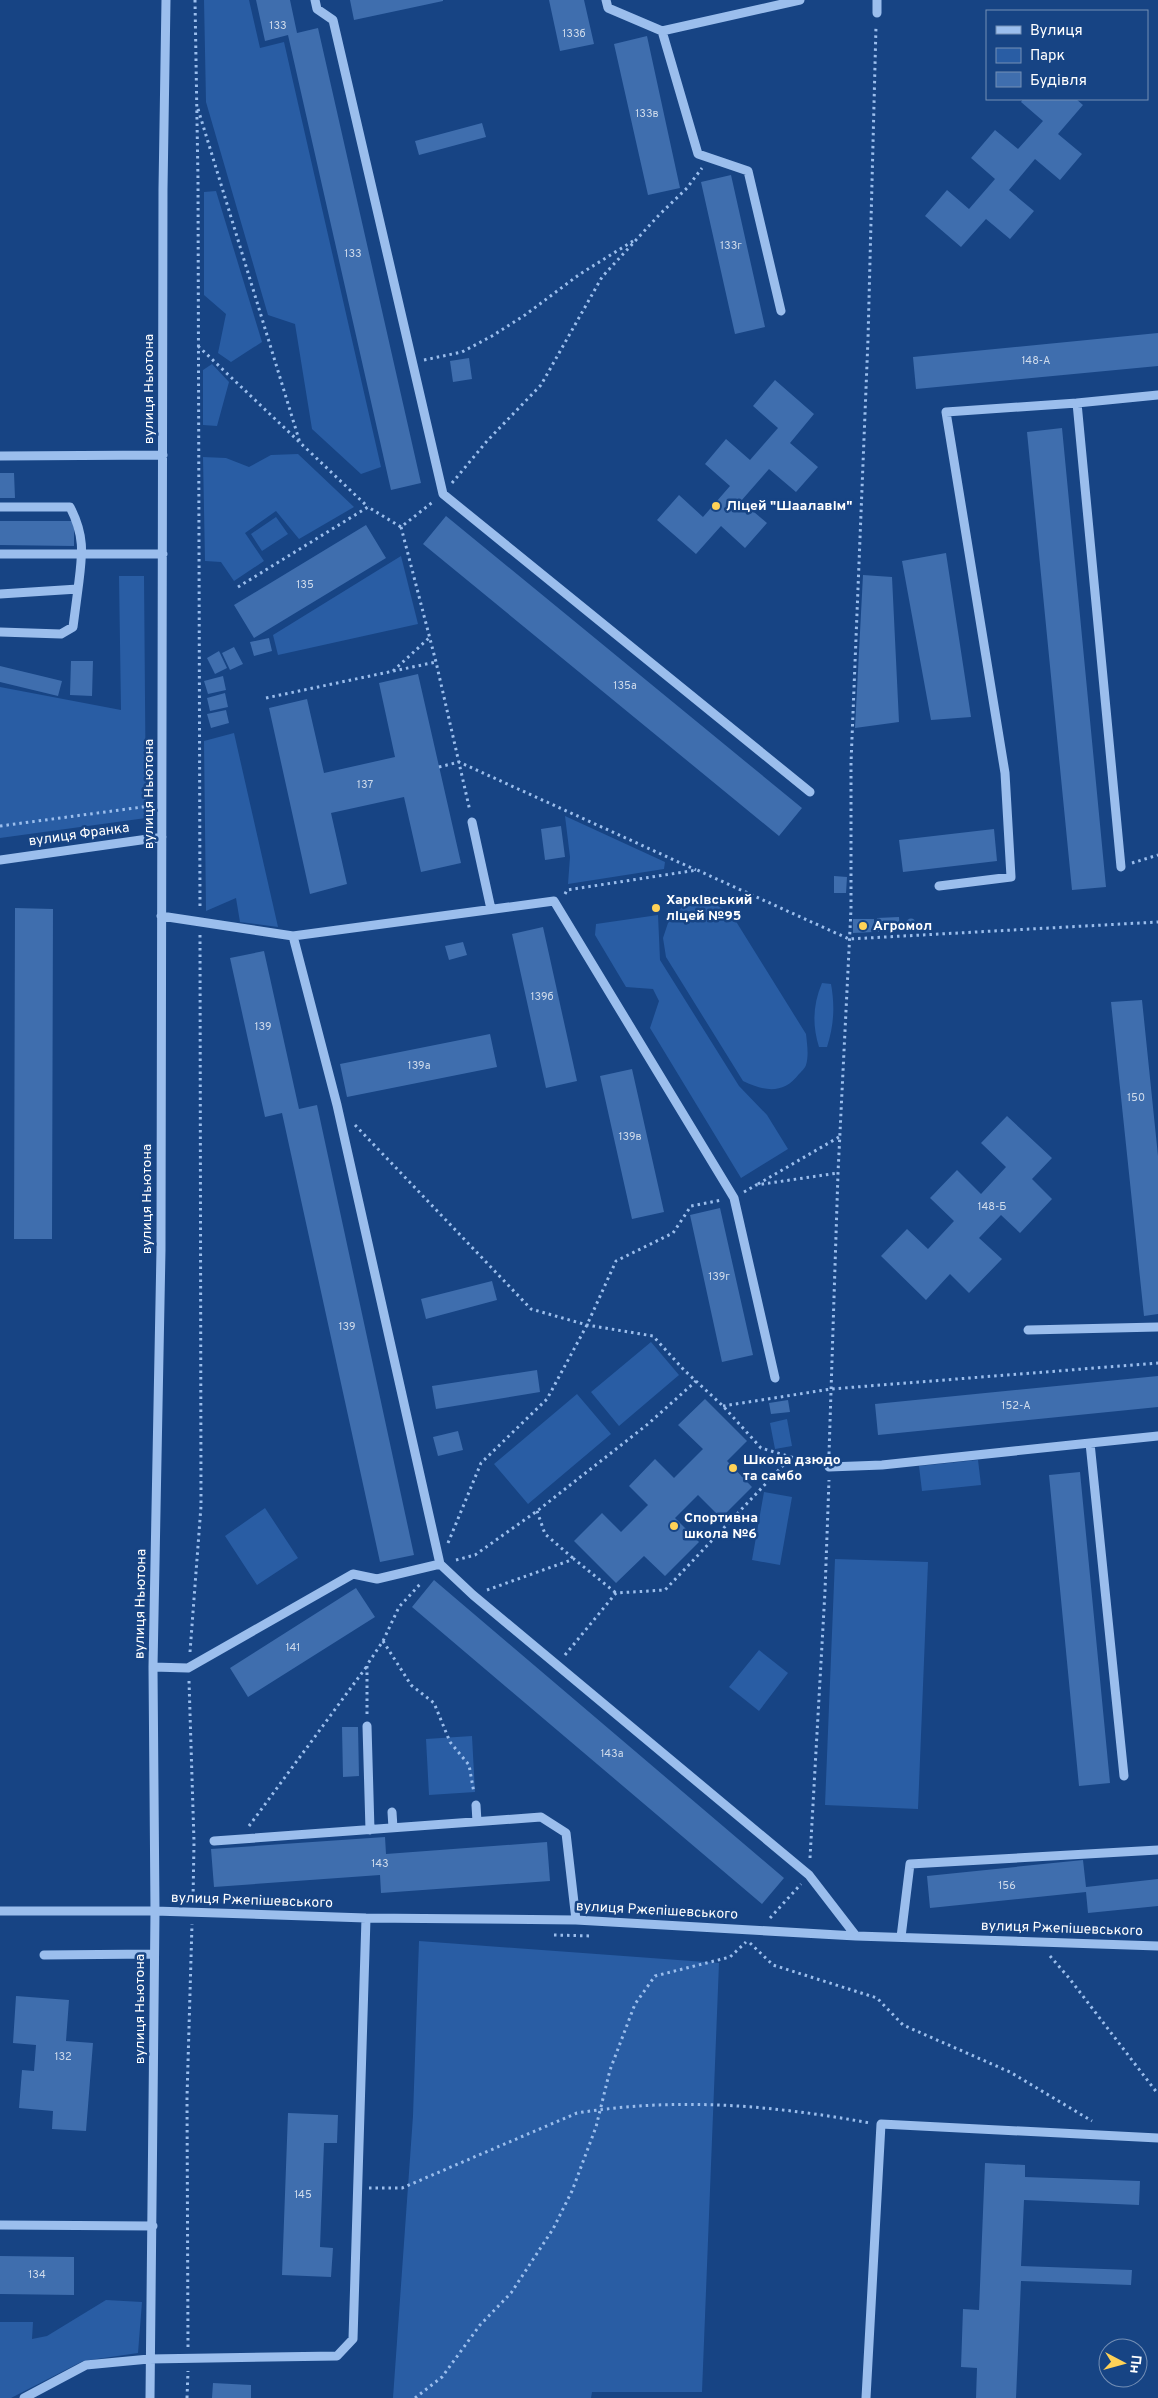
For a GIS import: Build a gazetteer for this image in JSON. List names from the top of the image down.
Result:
{
  "streets": {
    "street": ["вулиця Ньютона", "вулиця Франка", "вулиця Ржепішевського"]
  },
  "crossings": [
    ["вулиця Ньютона", "вулиця Франка"],
    ["вулиця Ньютона", "вулиця Ржепішевського"]
  ],
  "places": [
    "Ліцей \"Шаалавім\"",
    "Харківський ліцей №95",
    "Агромол",
    "Школа дзюдо та самбо",
    "Спортивна школа №6"
  ],
  "house_numbers": [
    "133",
    "133б",
    "133в",
    "133г",
    "133",
    "148-А",
    "135",
    "135а",
    "137",
    "139б",
    "139",
    "139а",
    "150",
    "139в",
    "148-Б",
    "139г",
    "139",
    "152-А",
    "141",
    "143а",
    "143",
    "156",
    "132",
    "145",
    "134"
  ],
  "legend": ["Вулиця", "Парк", "Будівля"],
  "north": "right"
}
